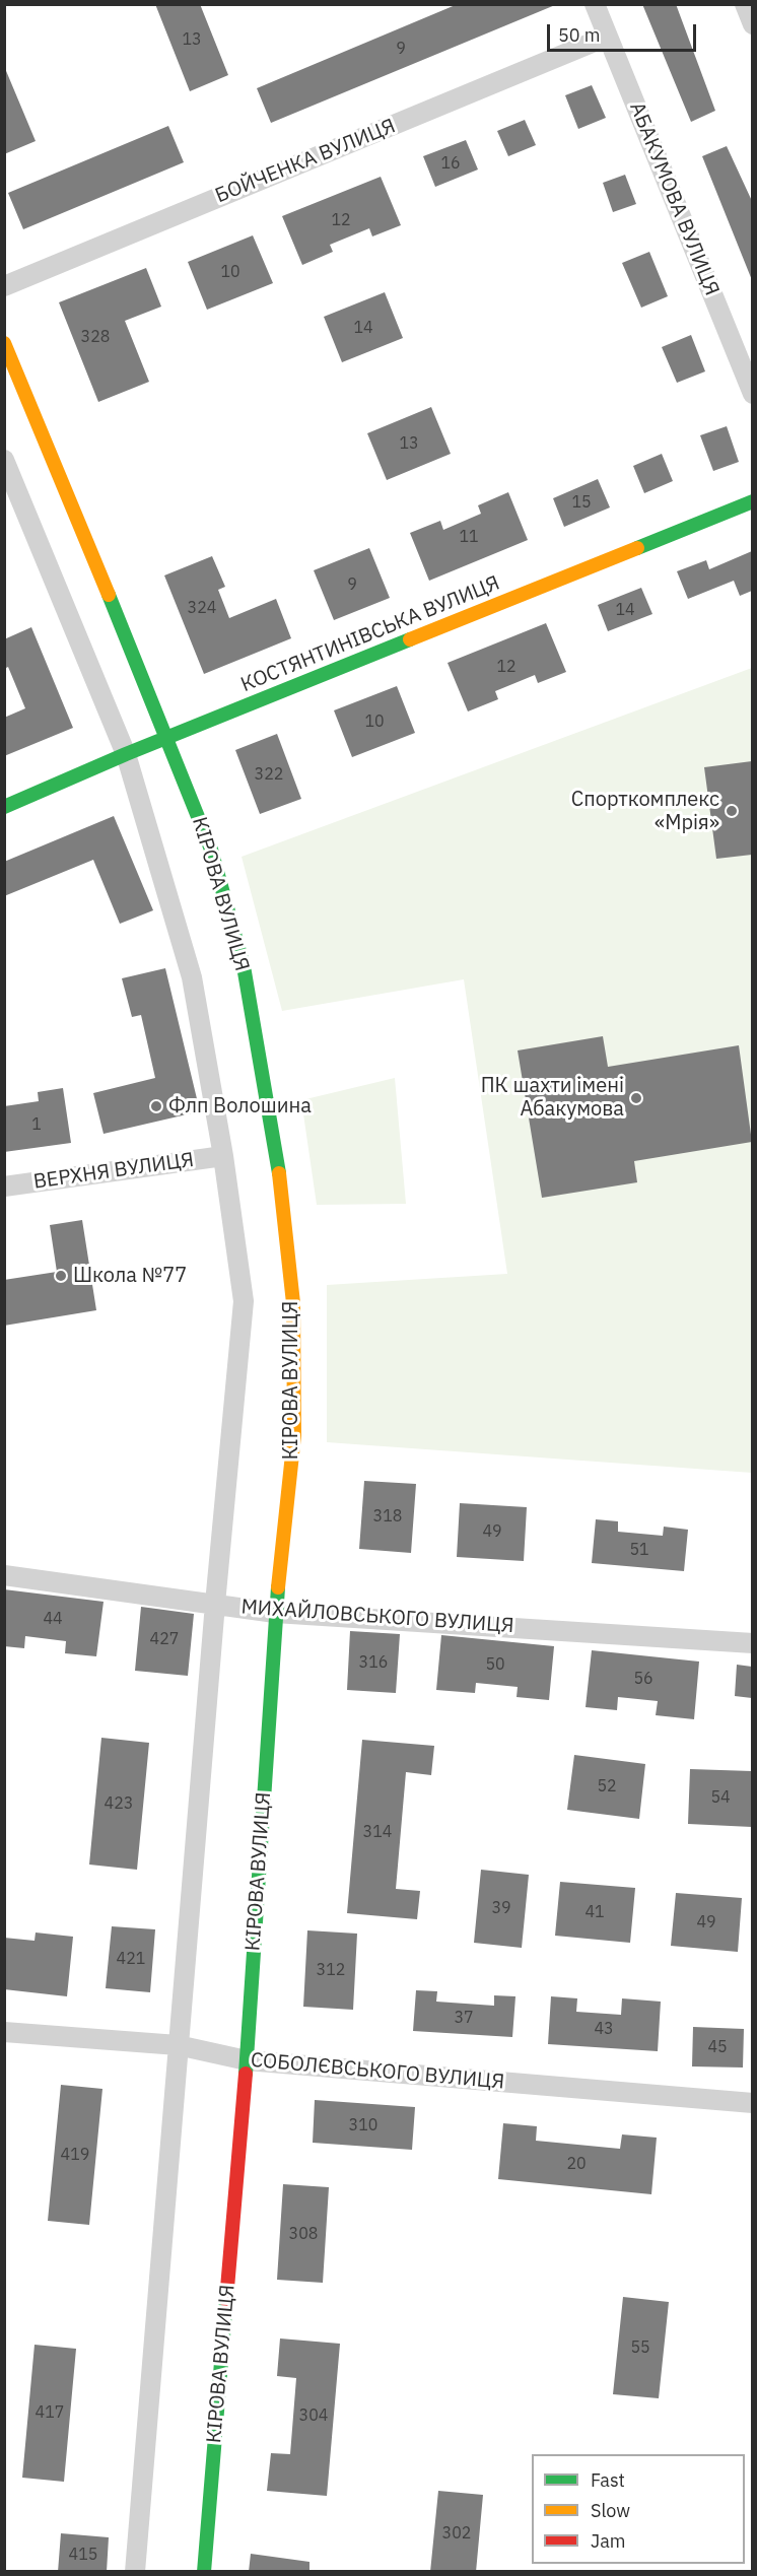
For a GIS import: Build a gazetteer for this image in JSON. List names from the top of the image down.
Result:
{
  "streets": {
    "street": [
      "БОЙЧЕНКА ВУЛИЦЯ",
      "АБАКУМОВА ВУЛИЦЯ",
      "КОСТЯНТИНІВСЬКА ВУЛИЦЯ",
      "КІРОВА ВУЛИЦЯ",
      "ВЕРХНЯ ВУЛИЦЯ",
      "МИХАЙЛОВСЬКОГО ВУЛИЦЯ",
      "СОБОЛЄВСЬКОГО ВУЛИЦЯ"
    ]
  },
  "crossings": [
    ["БОЙЧЕНКА ВУЛИЦЯ", "АБАКУМОВА ВУЛИЦЯ"],
    ["КОСТЯНТИНІВСЬКА ВУЛИЦЯ", "КІРОВА ВУЛИЦЯ"],
    ["КІРОВА ВУЛИЦЯ", "МИХАЙЛОВСЬКОГО ВУЛИЦЯ"],
    ["КІРОВА ВУЛИЦЯ", "СОБОЛЄВСЬКОГО ВУЛИЦЯ"]
  ],
  "places": [
    "Спорткомплекс «Мрія»",
    "ПК шахти імені Абакумова",
    "Флп Волошина",
    "Школа №77"
  ],
  "house_numbers": [
    "13",
    "9",
    "16",
    "12",
    "10",
    "14",
    "328",
    "13",
    "15",
    "11",
    "9",
    "324",
    "14",
    "12",
    "10",
    "322",
    "1",
    "318",
    "49",
    "51",
    "44",
    "427",
    "316",
    "50",
    "56",
    "52",
    "54",
    "423",
    "314",
    "39",
    "41",
    "49",
    "421",
    "312",
    "37",
    "43",
    "45",
    "310",
    "419",
    "20",
    "308",
    "55",
    "417",
    "304",
    "302",
    "415"
  ],
  "legend": ["Fast", "Slow", "Jam"],
  "scale_bar": "50 m"
}
